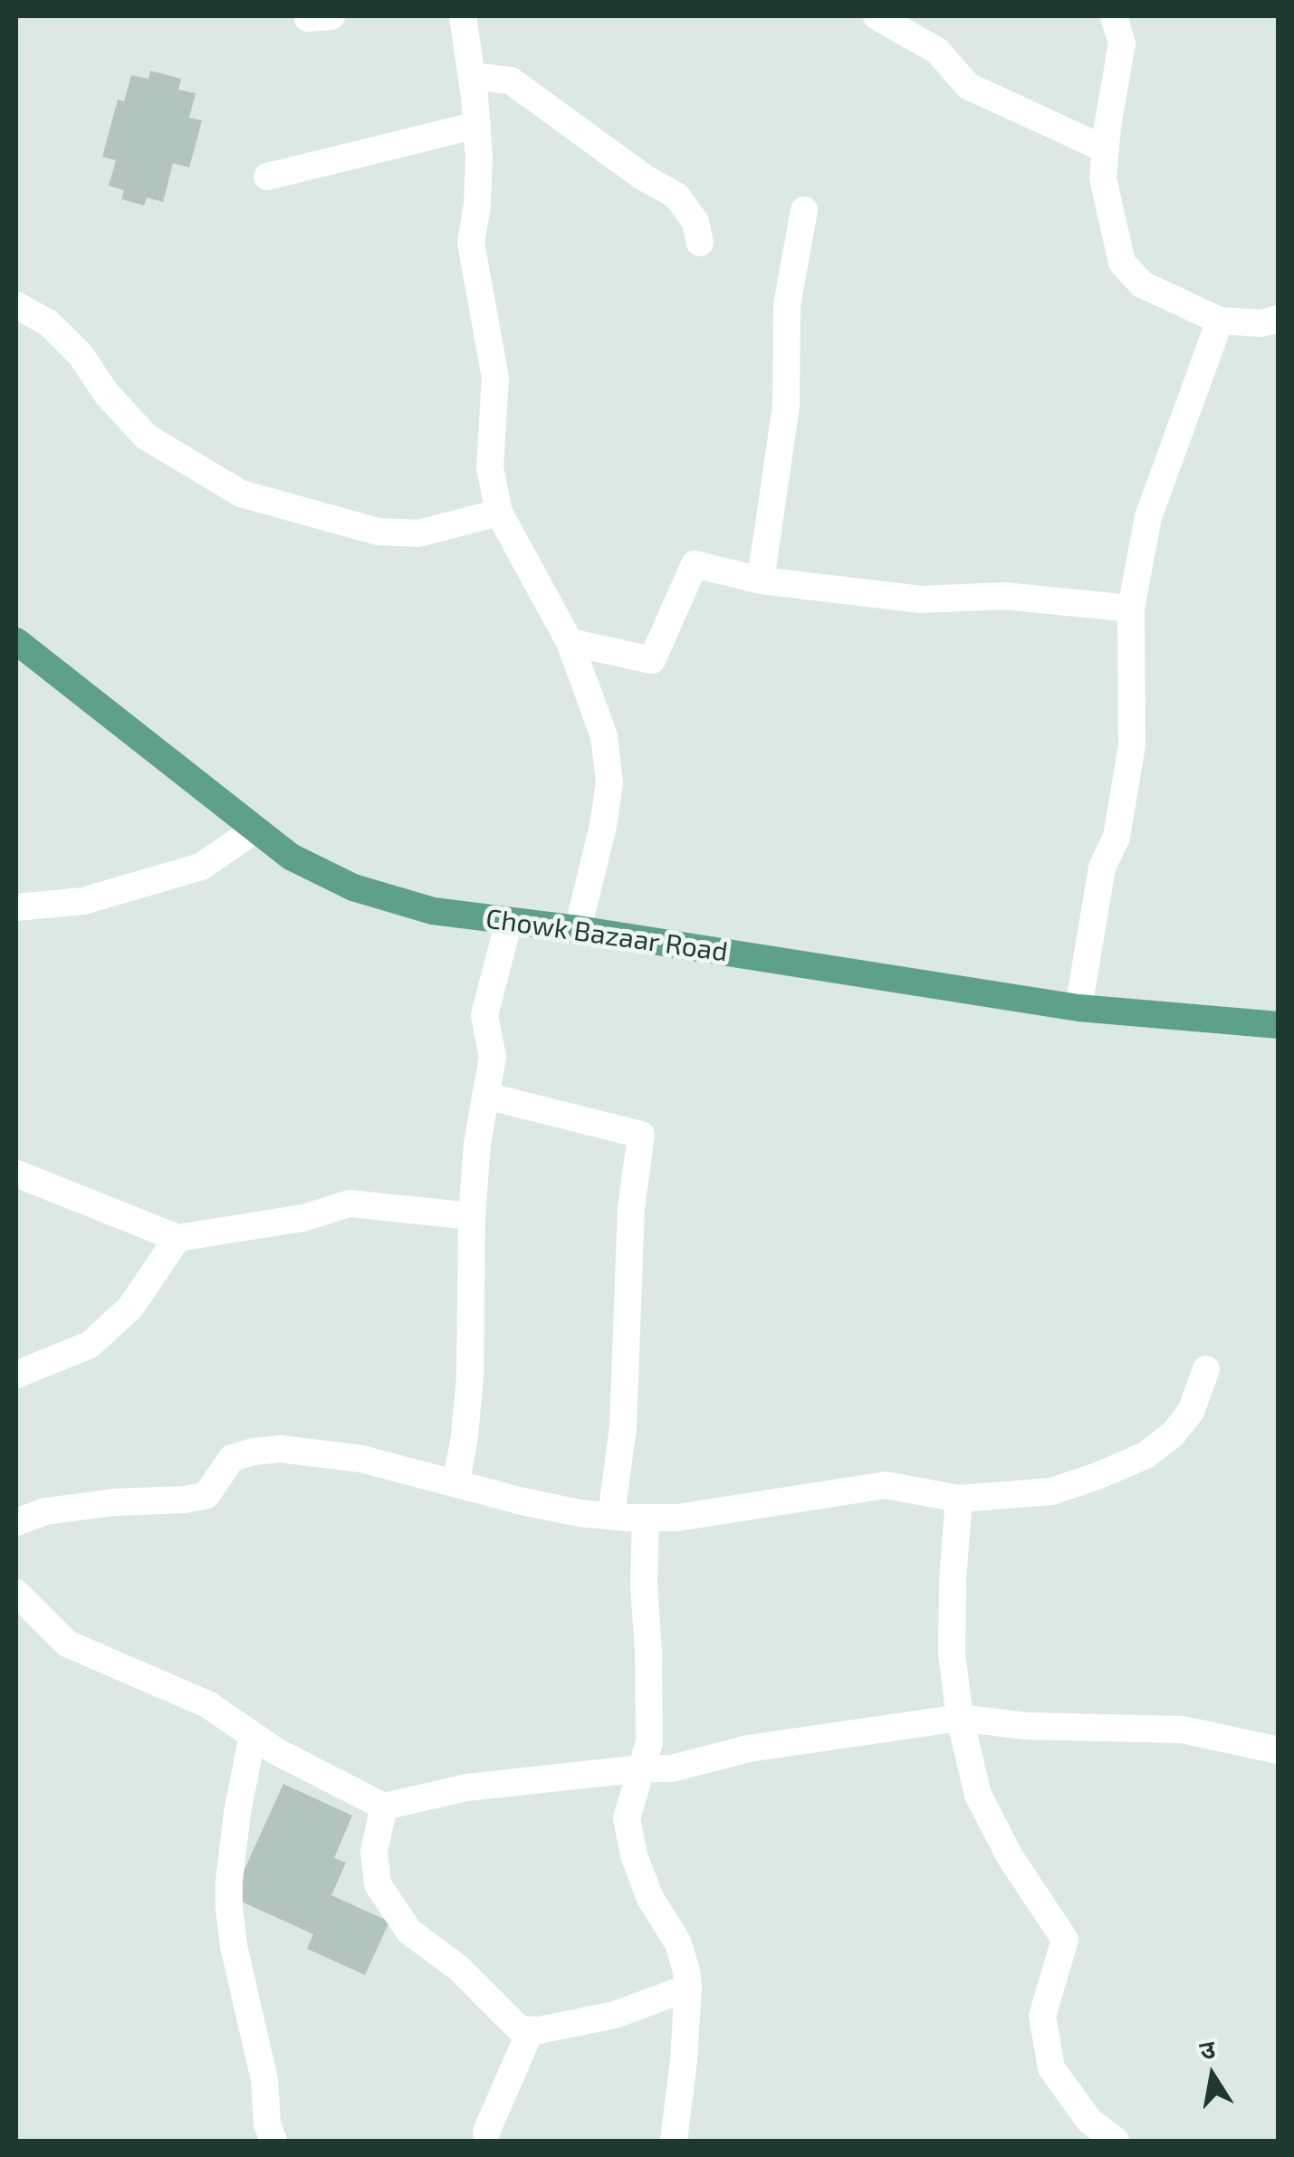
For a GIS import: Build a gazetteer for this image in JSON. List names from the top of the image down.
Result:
{
  "streets": {
    "main road": ["Chowk Bazaar Road"]
  },
  "north": "top"
}
